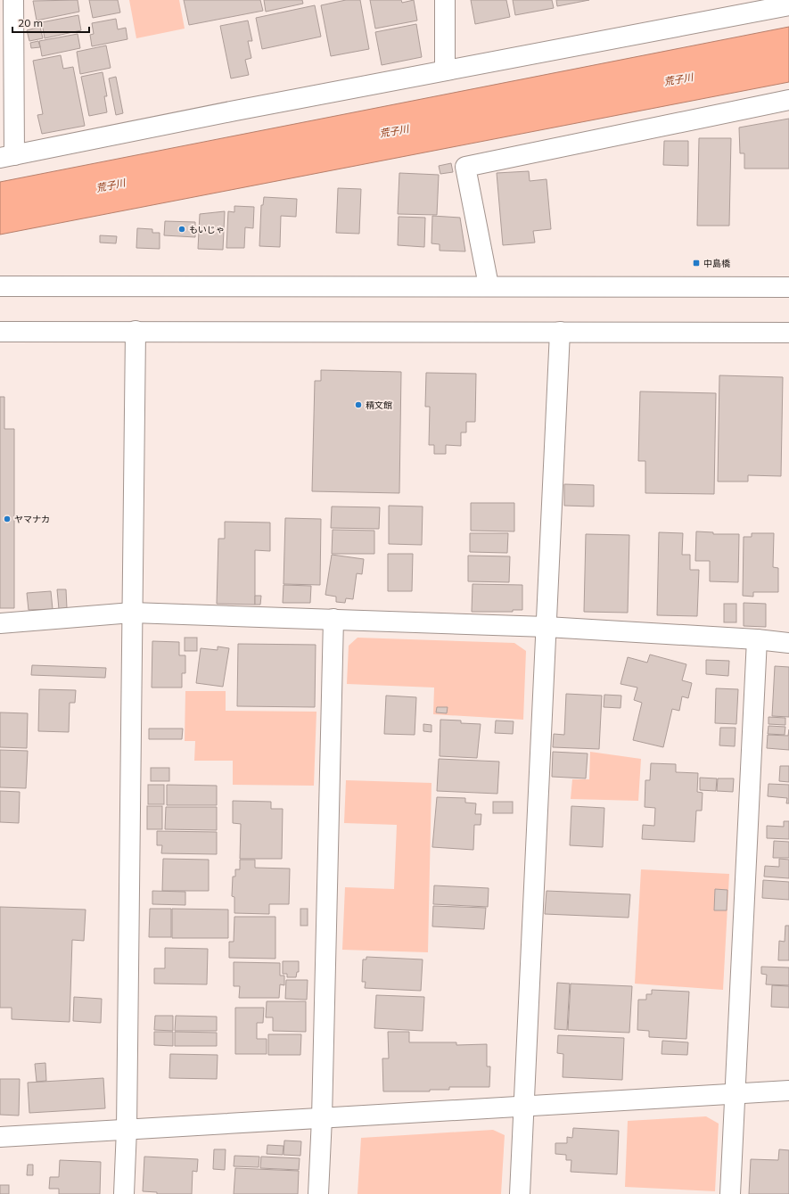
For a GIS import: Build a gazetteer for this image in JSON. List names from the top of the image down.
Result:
{
  "water": ["荒子川"],
  "places": {
    "other": ["もいじゃ", "精文館", "ヤマナカ"],
    "transit": ["中島橋"]
  },
  "scale_bar": "20 m"
}
